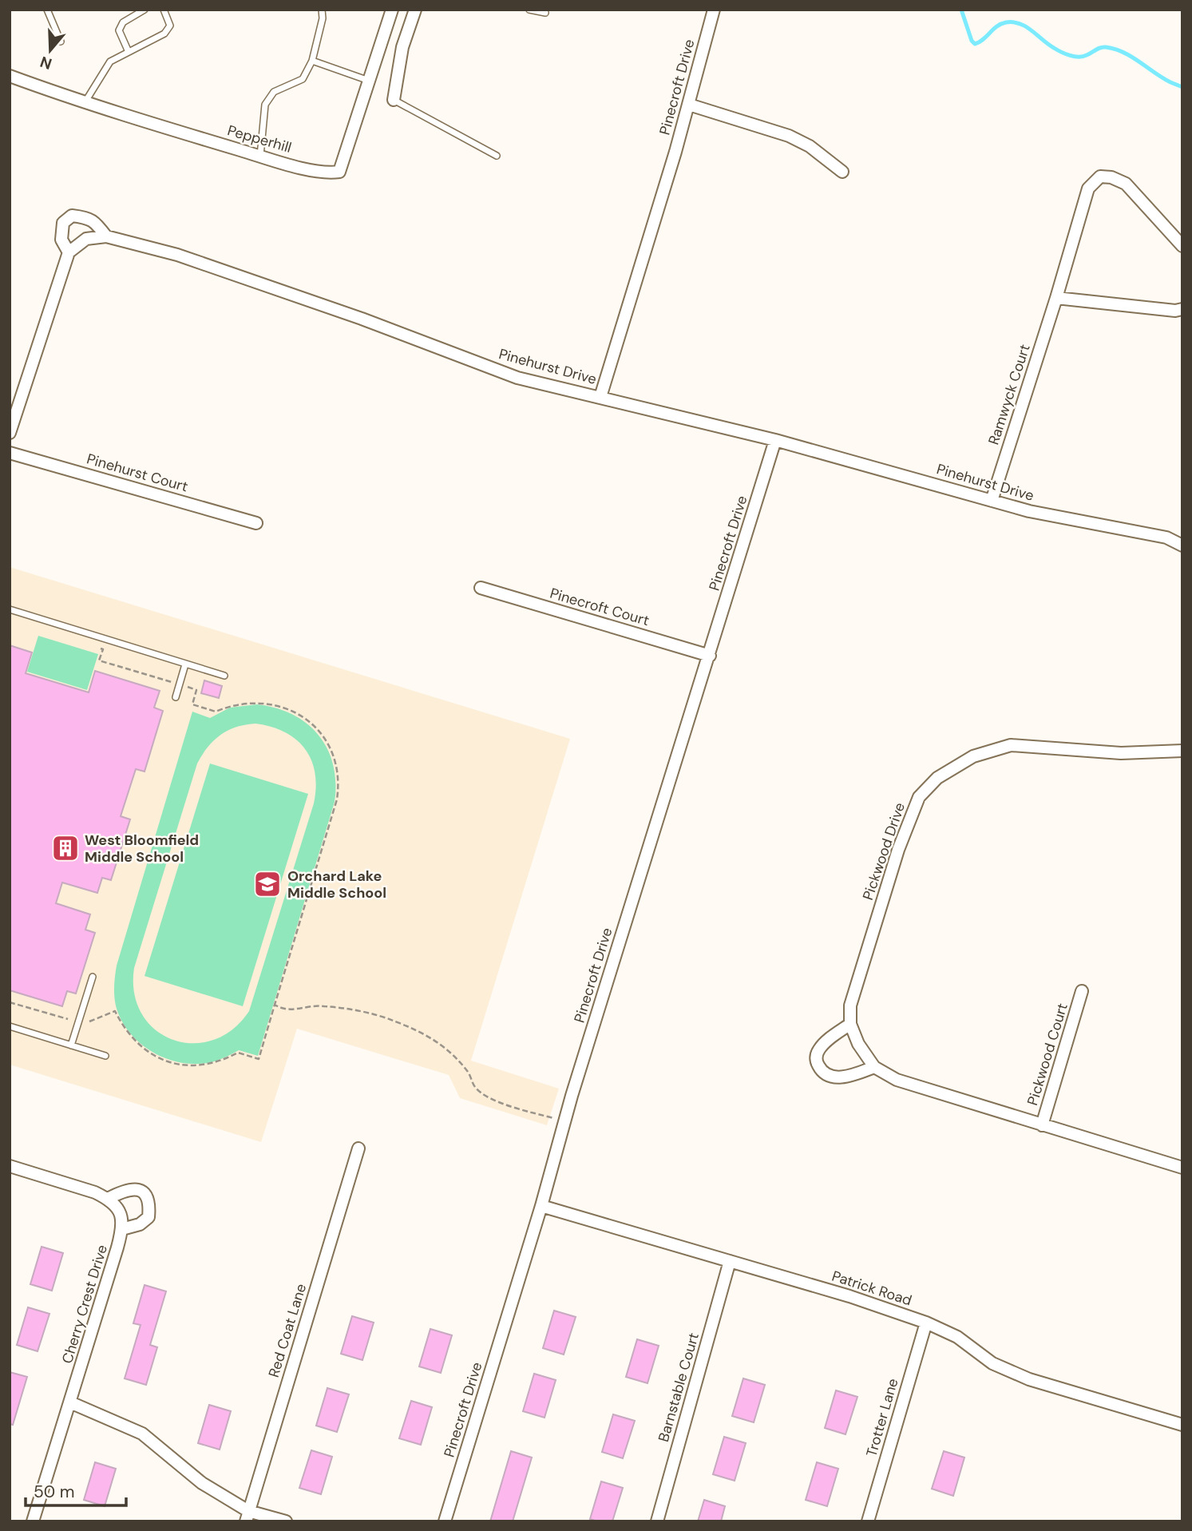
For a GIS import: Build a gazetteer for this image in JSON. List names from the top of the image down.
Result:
{
  "streets": {
    "street": [
      "Pinecroft Drive",
      "Pepperhill",
      "Pinehurst Drive",
      "Ramwyck Court",
      "Pinehurst Court",
      "Pinecroft Court",
      "Pickwood Drive",
      "Pickwood Court",
      "Patrick Road",
      "Cherry Crest Drive",
      "Red Coat Lane",
      "Barnstable Court",
      "Trotter Lane"
    ]
  },
  "crossings": [
    ["Pinecroft Drive", "Pinehurst Drive"],
    ["Pinecroft Drive", "Pinecroft Court"],
    ["Pinecroft Drive", "Patrick Road"],
    ["Pinehurst Drive", "Ramwyck Court"],
    ["Patrick Road", "Barnstable Court"],
    ["Patrick Road", "Trotter Lane"]
  ],
  "places": {
    "building": ["West Bloomfield Middle School"],
    "school or university": ["Orchard Lake Middle School"]
  },
  "scale_bar": "50 m",
  "north": "bottom"
}
